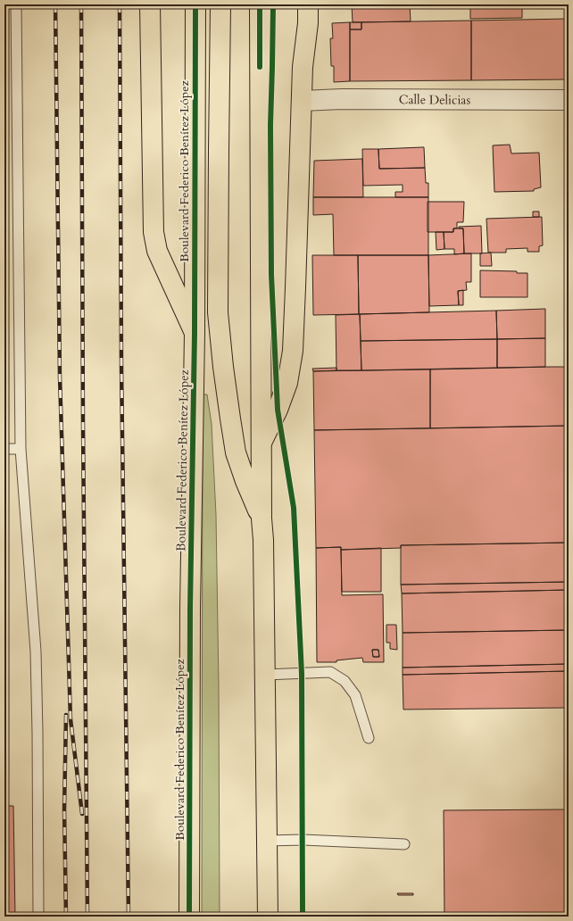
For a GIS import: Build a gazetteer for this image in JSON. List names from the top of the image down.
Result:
{
  "streets": {
    "main road": ["Boulevard Federico Benítez López"],
    "street": ["Calle Delicias"]
  }
}
